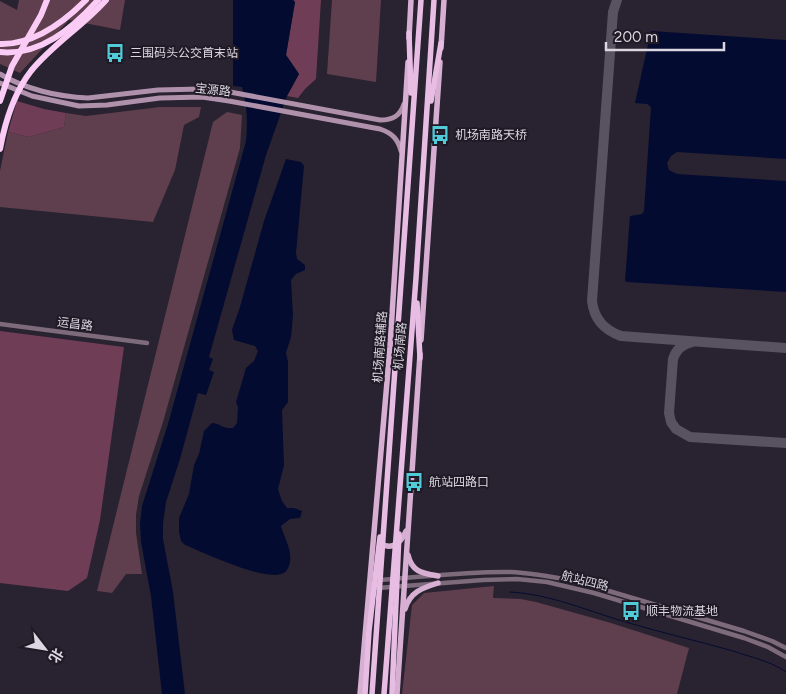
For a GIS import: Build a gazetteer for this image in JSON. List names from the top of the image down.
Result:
{
  "streets": {
    "highway": ["机场南路"],
    "main road": ["宝源路", "机场南路辅路"],
    "street": ["运昌路", "航站四路"]
  },
  "crossings": [
    ["宝源路", "机场南路辅路"],
    ["机场南路辅路", "航站四路"]
  ],
  "places": {
    "bus stop": [
      "三围码头公交首末站",
      "机场南路天桥",
      "航站四路口",
      "顺丰物流基地"
    ]
  },
  "scale_bar": "200 m",
  "north": "bottom right"
}
